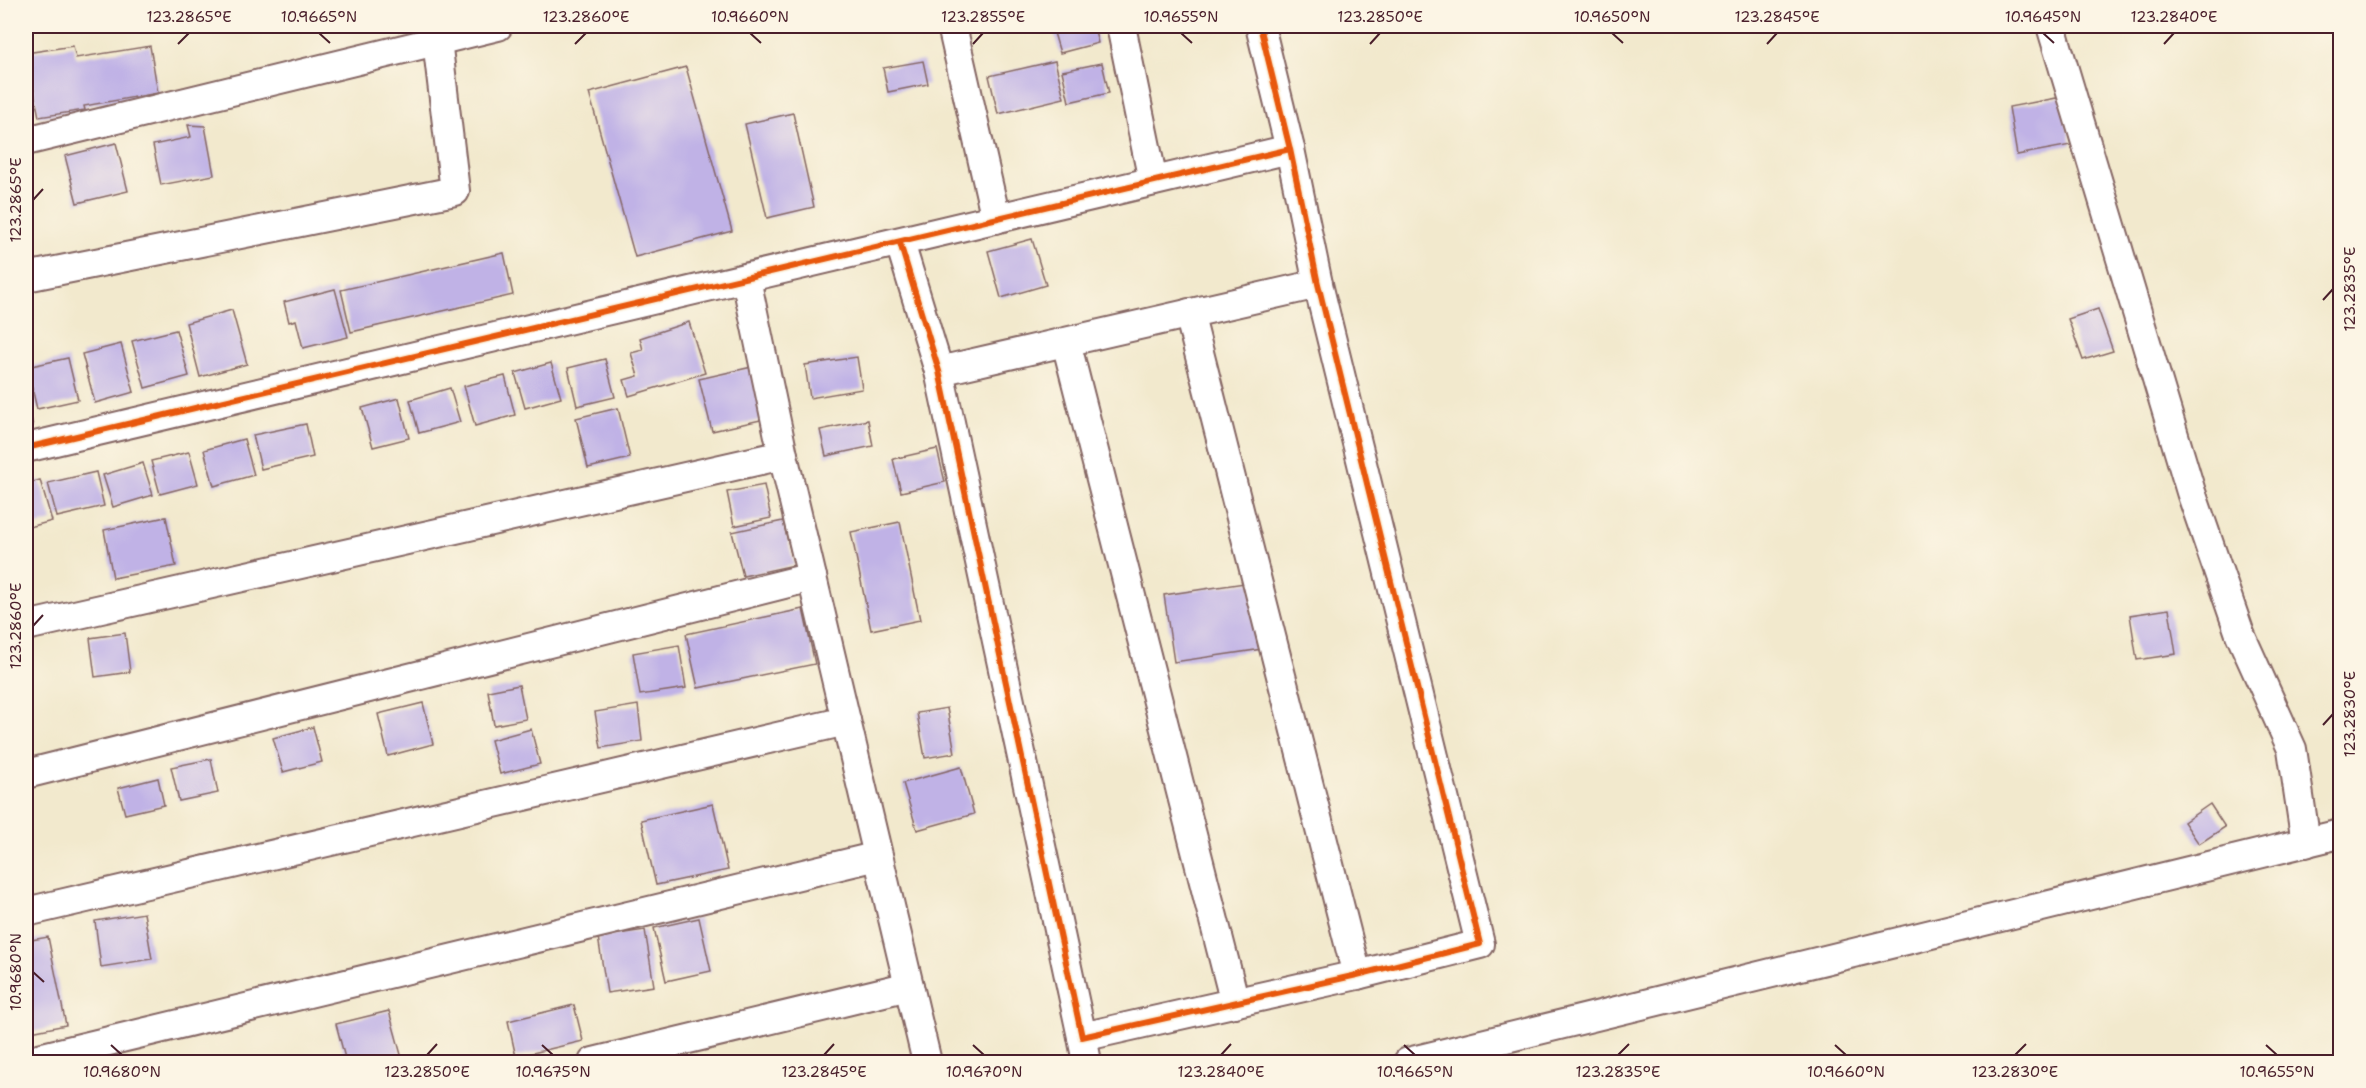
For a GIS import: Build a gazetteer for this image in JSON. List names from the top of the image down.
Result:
{
  "coordinates": [
    "123.2865°E",
    "10.9665°N",
    "123.2860°E",
    "10.9660°N",
    "123.2855°E",
    "10.9655°N",
    "123.2850°E",
    "10.9650°N",
    "123.2845°E",
    "10.9645°N",
    "123.2840°E",
    "123.2835°E",
    "123.2830°E",
    "10.9680°N",
    "10.9675°N",
    "10.9670°N"
  ]
}
